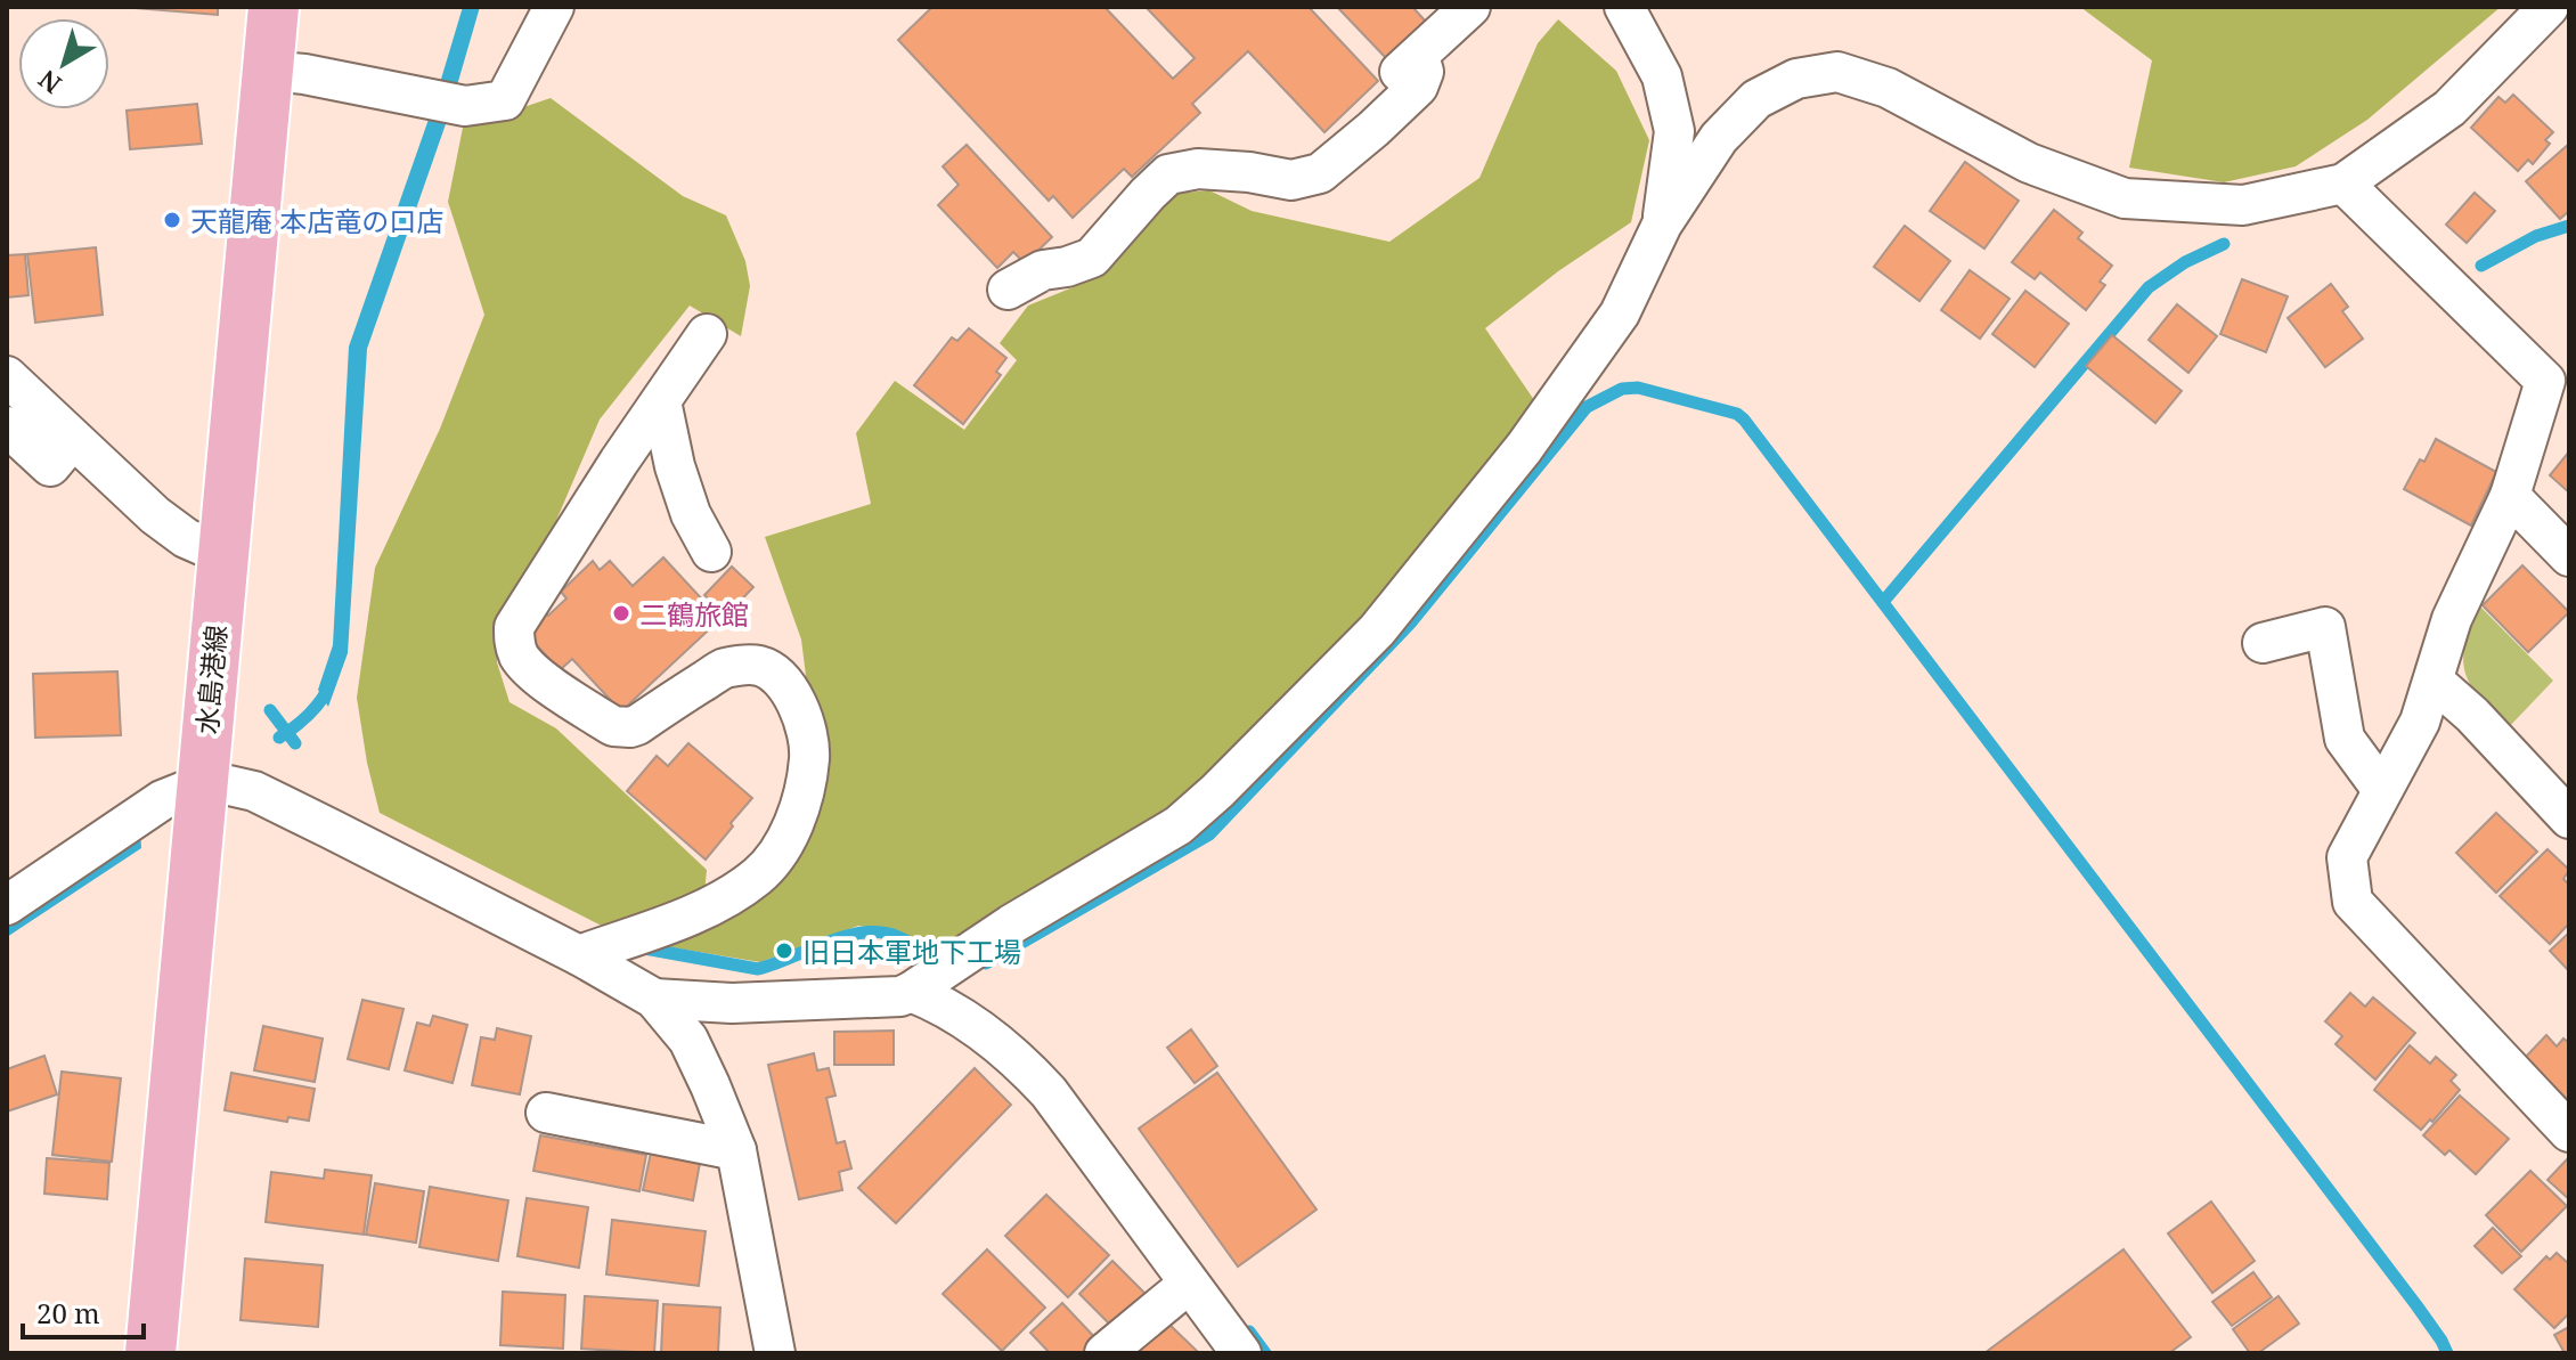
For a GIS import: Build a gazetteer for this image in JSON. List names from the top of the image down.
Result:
{
  "streets": {
    "main road": ["水島港線"]
  },
  "places": ["天龍庵 本店竜の口店", "二鶴旅館", "旧日本軍地下工場"],
  "scale_bar": "20 m",
  "north": "bottom left"
}
